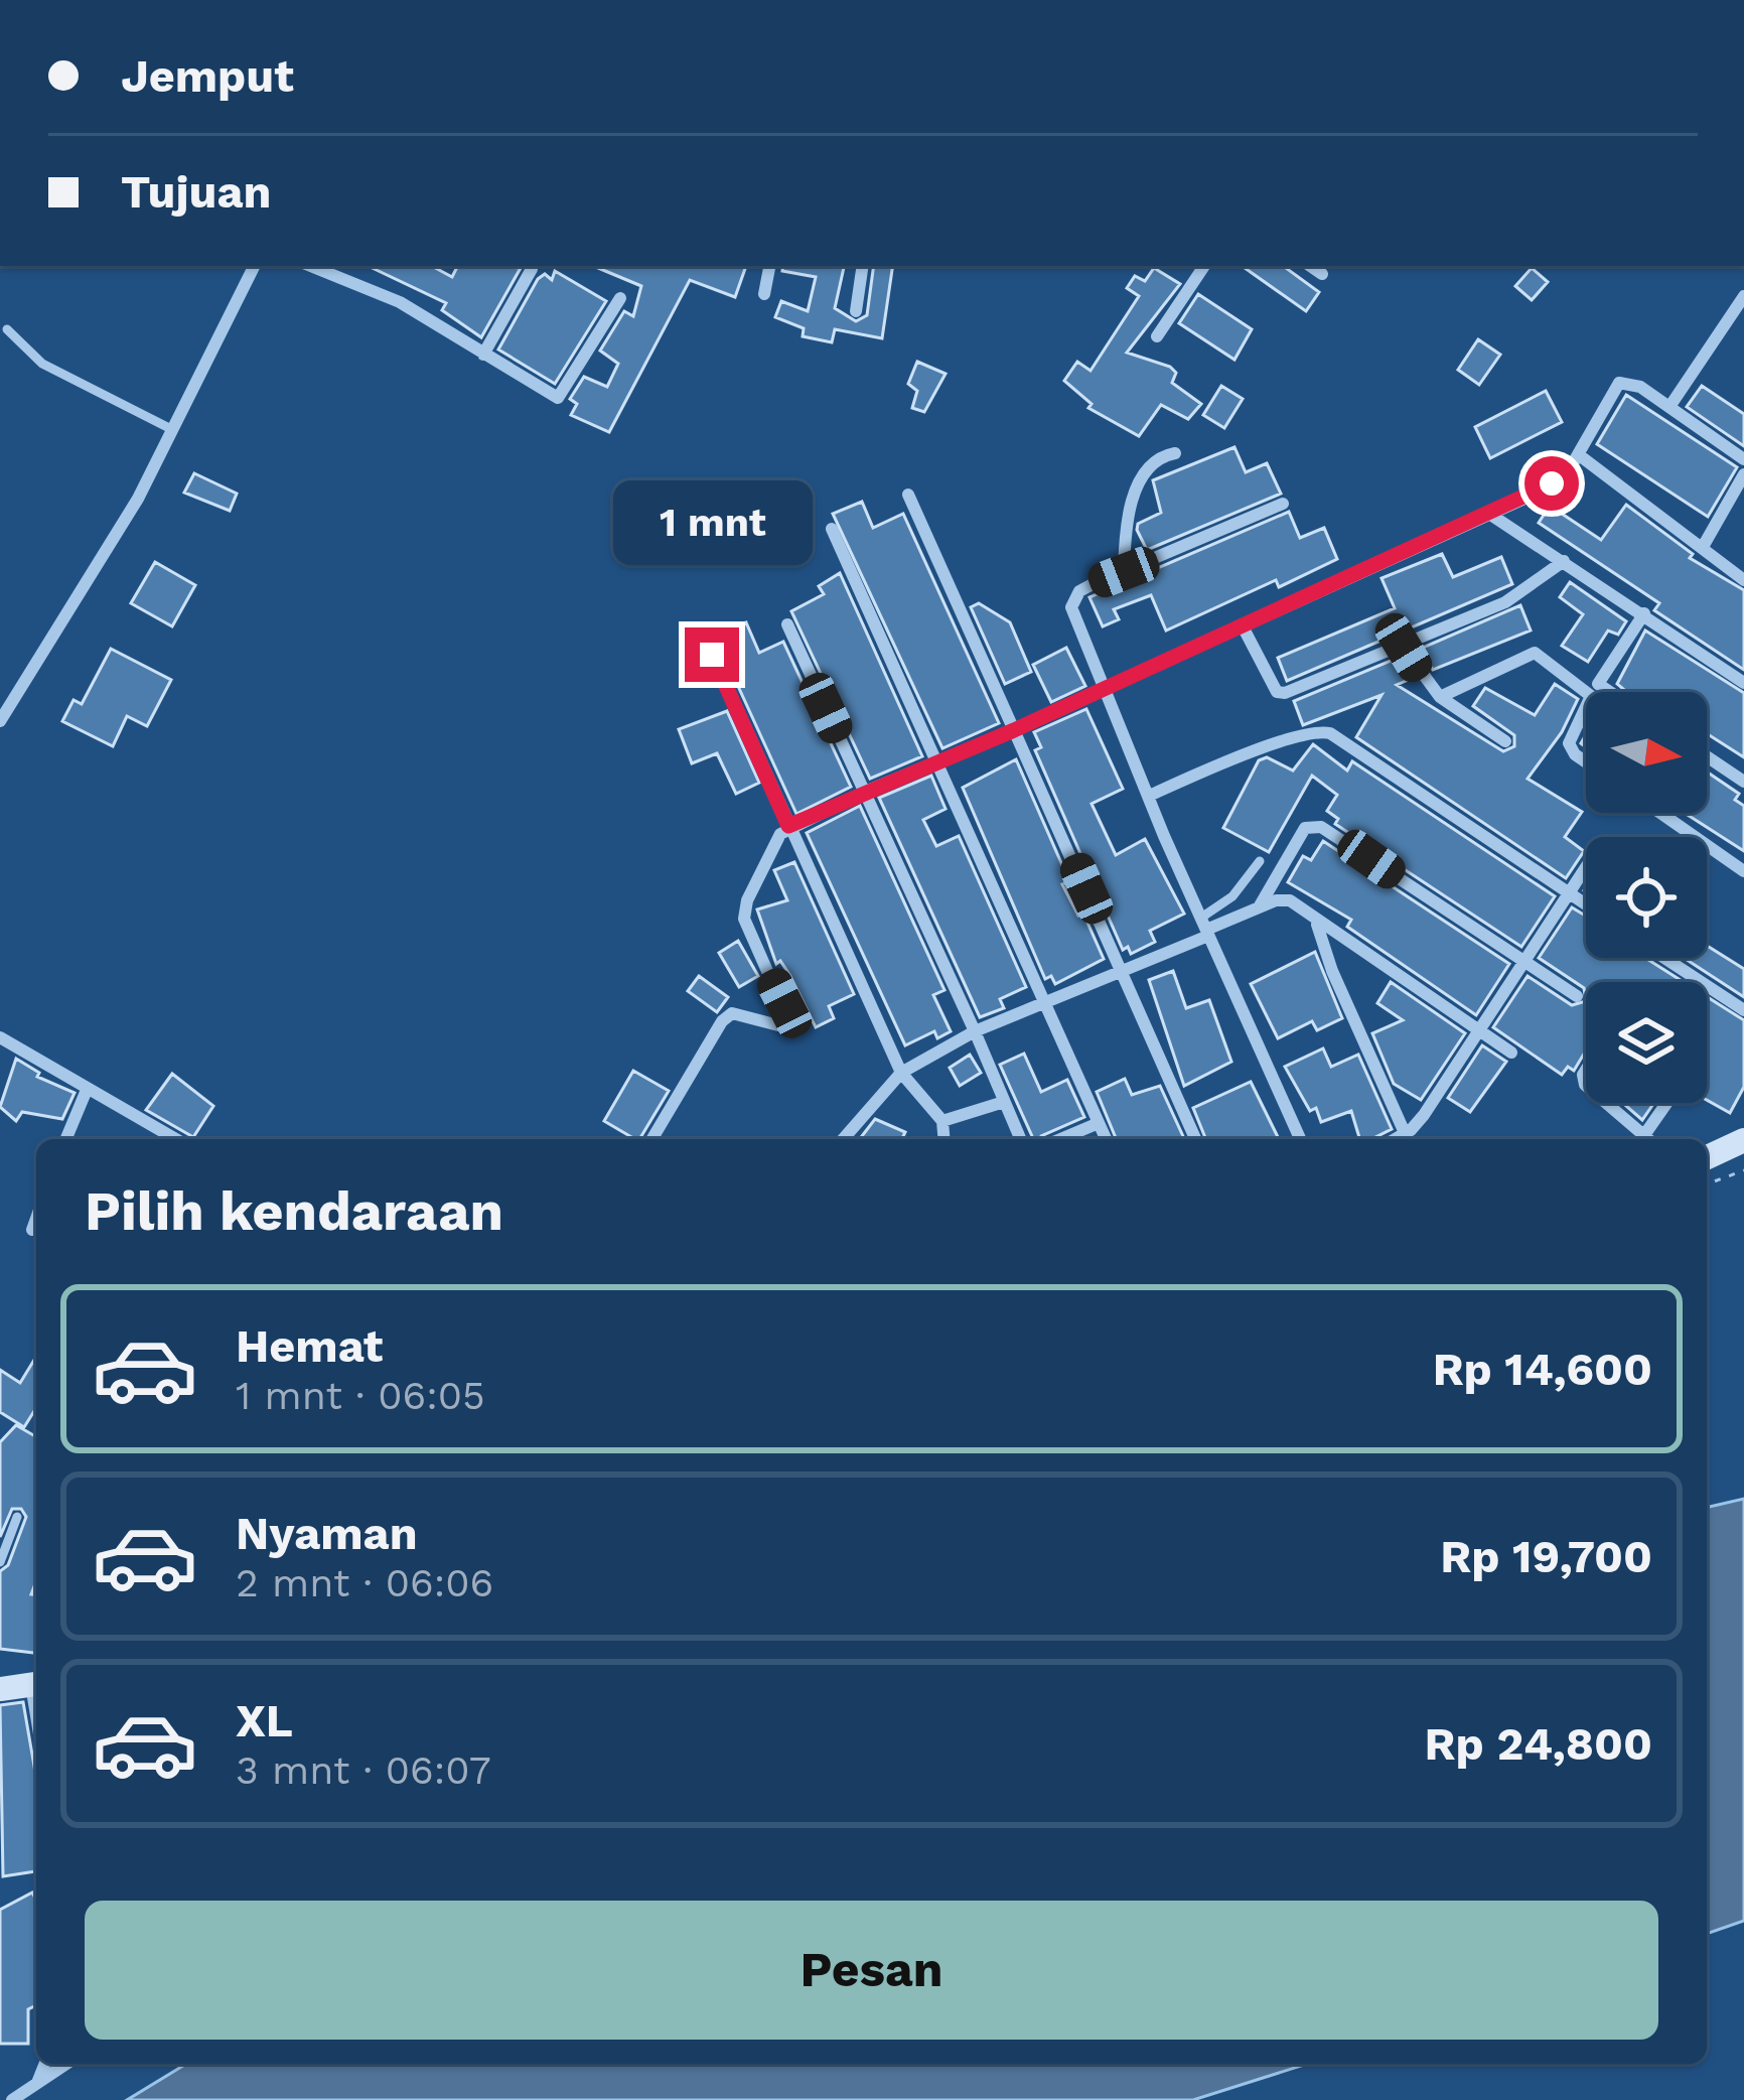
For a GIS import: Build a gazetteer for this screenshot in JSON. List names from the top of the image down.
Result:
{
  "north": "right",
  "page": {
    "banner": ["Jemput", "Tujuan"],
    "bubble": "1 mnt",
    "heading": "Pilih kendaraan",
    "list": [
      {
        "name": "Hemat",
        "note": "1 mnt · 06:05",
        "value": "Rp 14,600"
      },
      {
        "name": "Nyaman",
        "note": "2 mnt · 06:06",
        "value": "Rp 19,700"
      },
      {
        "name": "XL",
        "note": "3 mnt · 06:07",
        "value": "Rp 24,800"
      }
    ],
    "buttons": "Pesan"
  }
}
